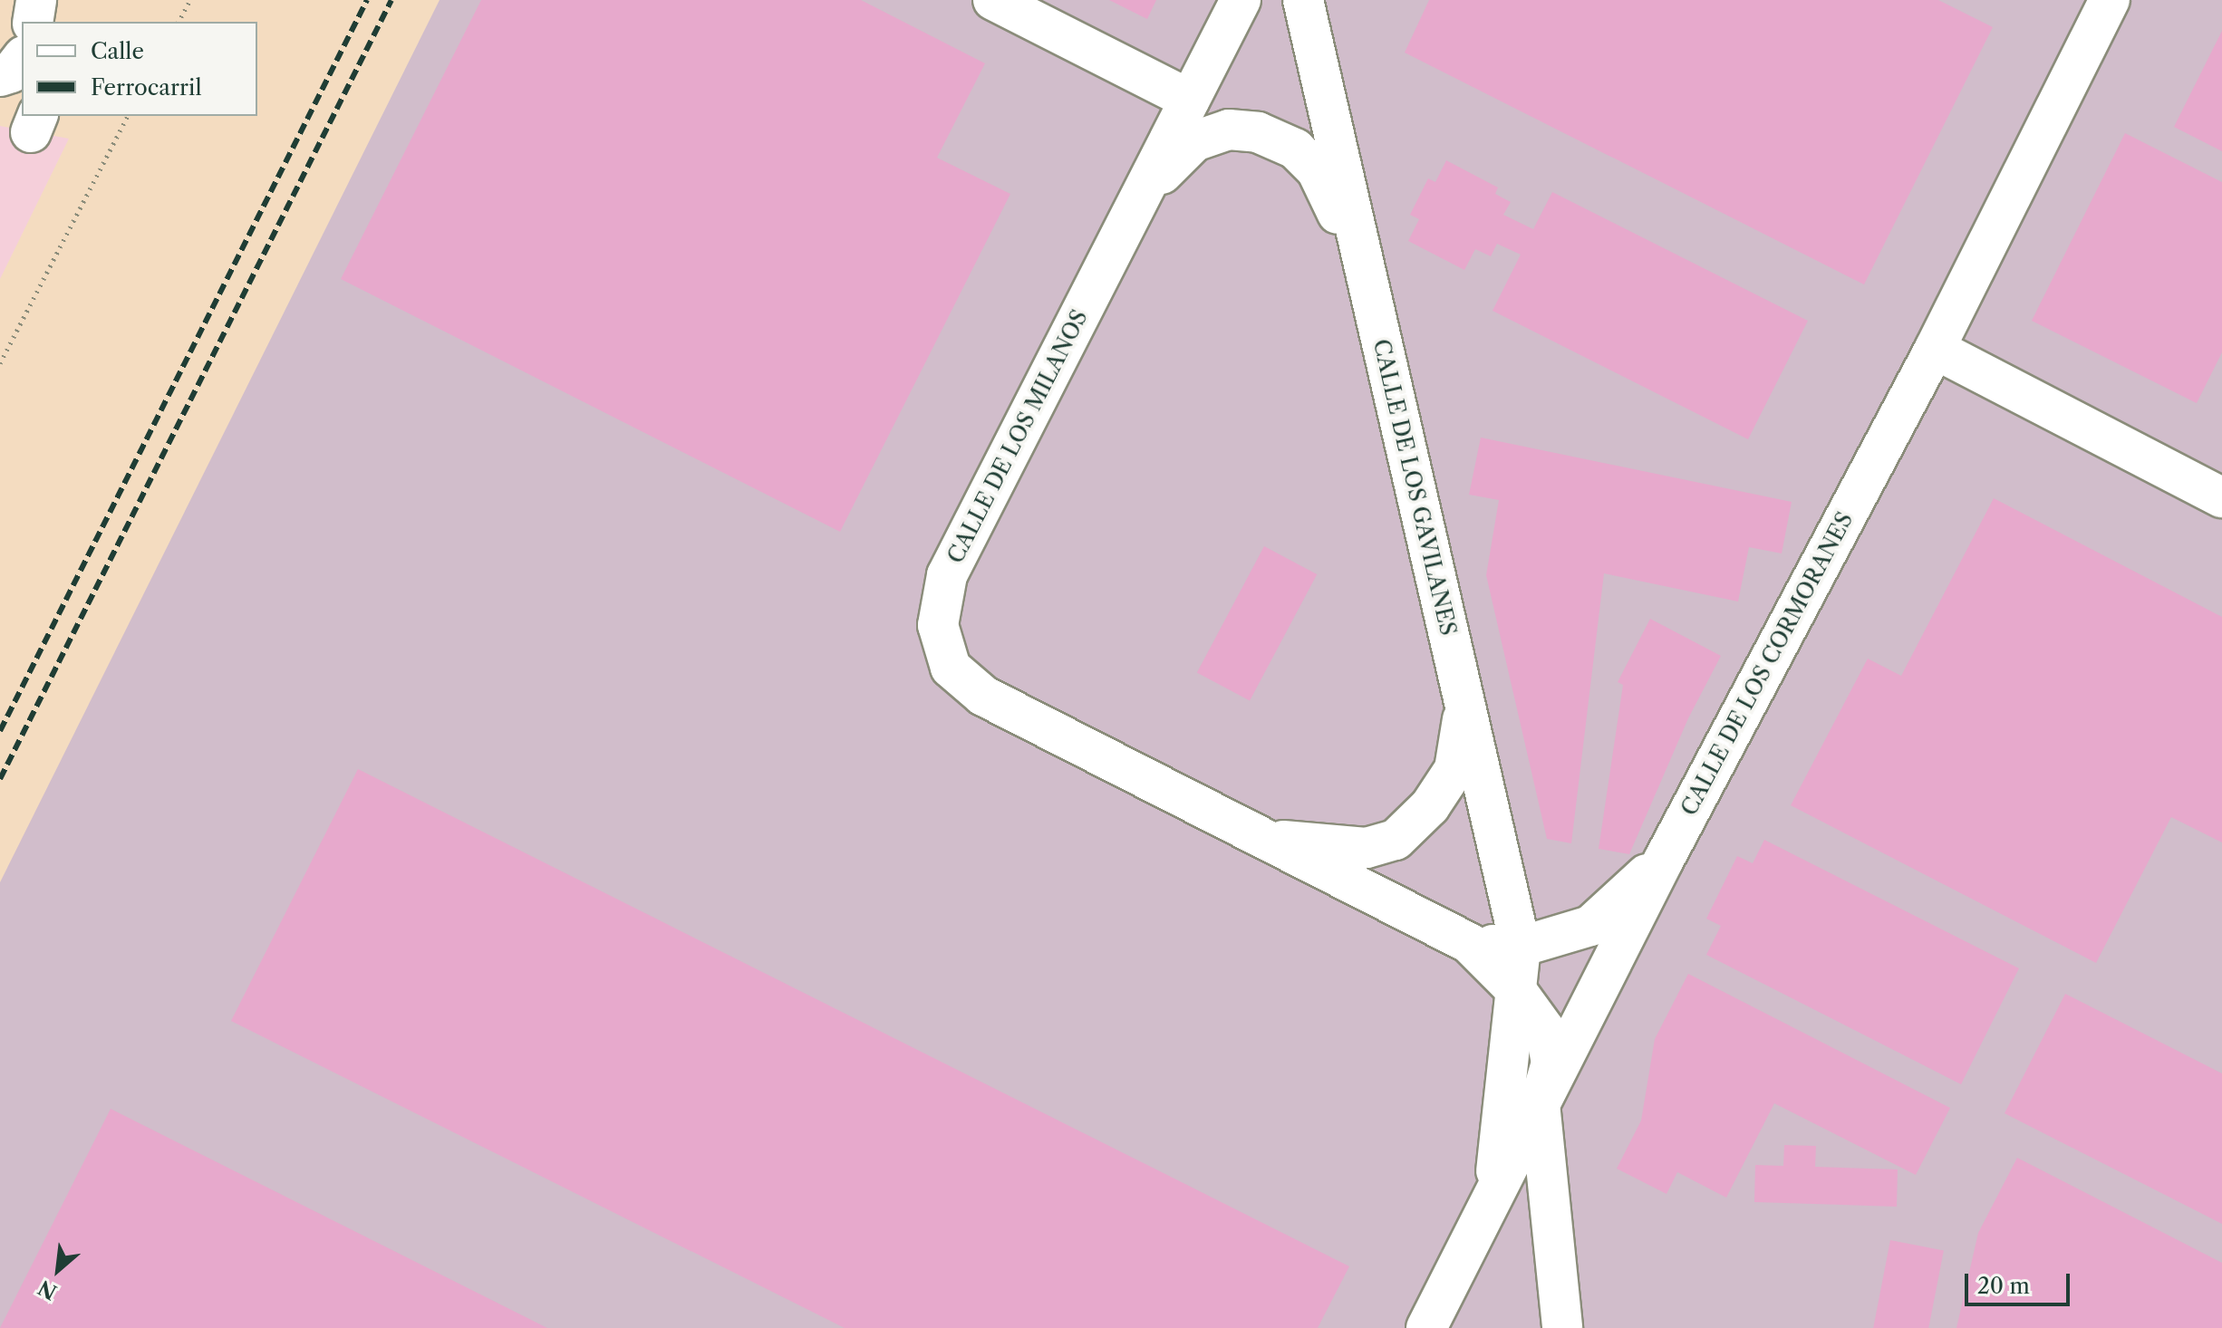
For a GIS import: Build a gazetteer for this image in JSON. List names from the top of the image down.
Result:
{
  "streets": {
    "street": ["CALLE DE LOS MILANOS", "CALLE DE LOS GAVILANES", "CALLE DE LOS CORMORANES"]
  },
  "crossings": [
    ["CALLE DE LOS MILANOS", "CALLE DE LOS GAVILANES"],
    ["CALLE DE LOS GAVILANES", "CALLE DE LOS CORMORANES"]
  ],
  "legend": ["Calle", "Ferrocarril"],
  "scale_bar": "20 m",
  "north": "bottom left"
}
